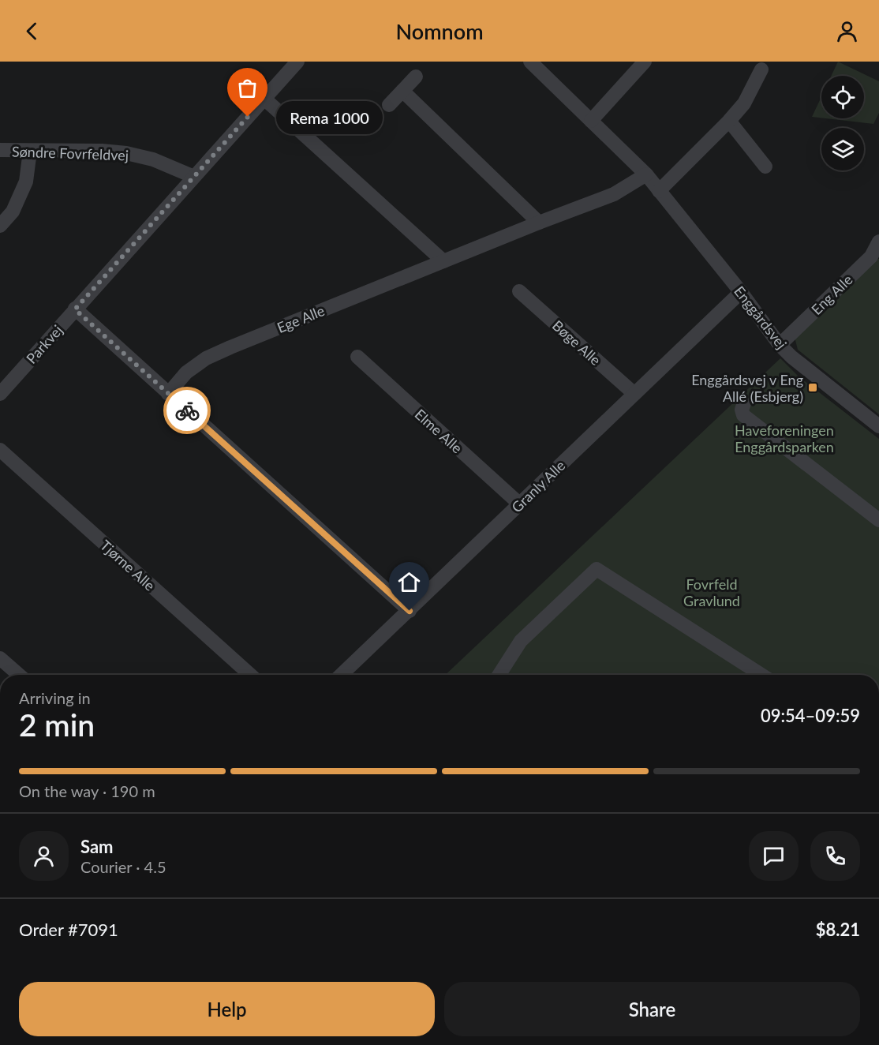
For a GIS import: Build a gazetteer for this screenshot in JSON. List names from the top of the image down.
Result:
{
  "streets": {
    "street": [
      "Søndre Fovrfeldvej",
      "Eng Alle",
      "Enggårdsvej",
      "Ege Alle",
      "Bøge Alle",
      "Parkvej",
      "Elme Alle",
      "Granly Alle",
      "Tjørne Alle"
    ]
  },
  "crossings": [
    ["Søndre Fovrfeldvej", "Parkvej"],
    ["Eng Alle", "Enggårdsvej"],
    ["Enggårdsvej", "Ege Alle"],
    ["Enggårdsvej", "Granly Alle"],
    ["Bøge Alle", "Granly Alle"],
    ["Elme Alle", "Granly Alle"]
  ],
  "parks": ["Haveforeningen Enggårdsparken", "Fovrfeld Gravlund"],
  "places": {
    "other": ["Rema 1000"],
    "transit": ["Enggårdsvej v Eng Allé (Esbjerg)"]
  },
  "page": {
    "header": "Nomnom",
    "bubble": "Rema 1000",
    "heading": ["2 min", "Arriving in", "09:54–09:59"],
    "panel": [
      "Sam",
      "Courier · 4.5",
      "Order #7091",
      "$8.21"
    ],
    "bar": "On the way · 190 m",
    "buttons": ["Help", "Share"]
  }
}
